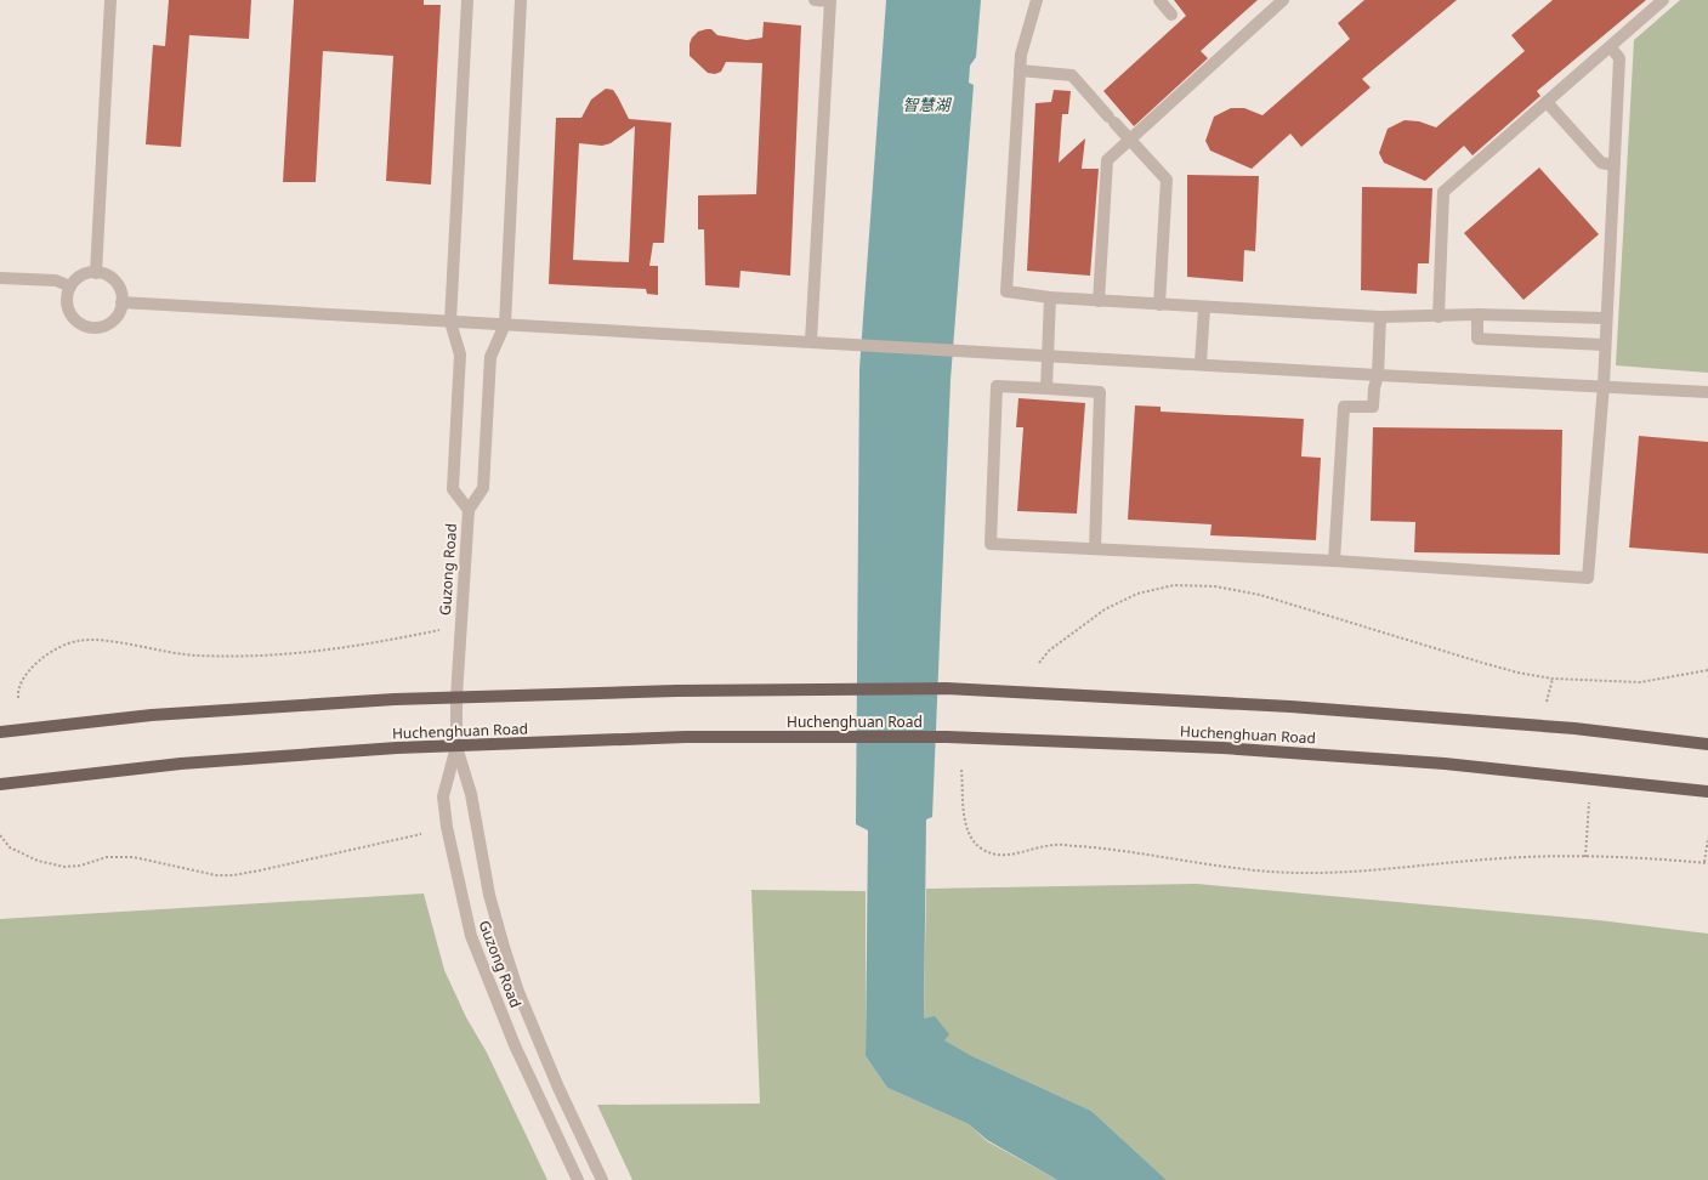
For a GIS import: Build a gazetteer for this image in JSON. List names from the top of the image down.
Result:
{
  "streets": {
    "main road": ["Huchenghuan Road"],
    "street": ["Guzong Road"]
  },
  "crossings": [
    ["Guzong Road", "Huchenghuan Road"]
  ],
  "water": ["智慧湖"]
}
